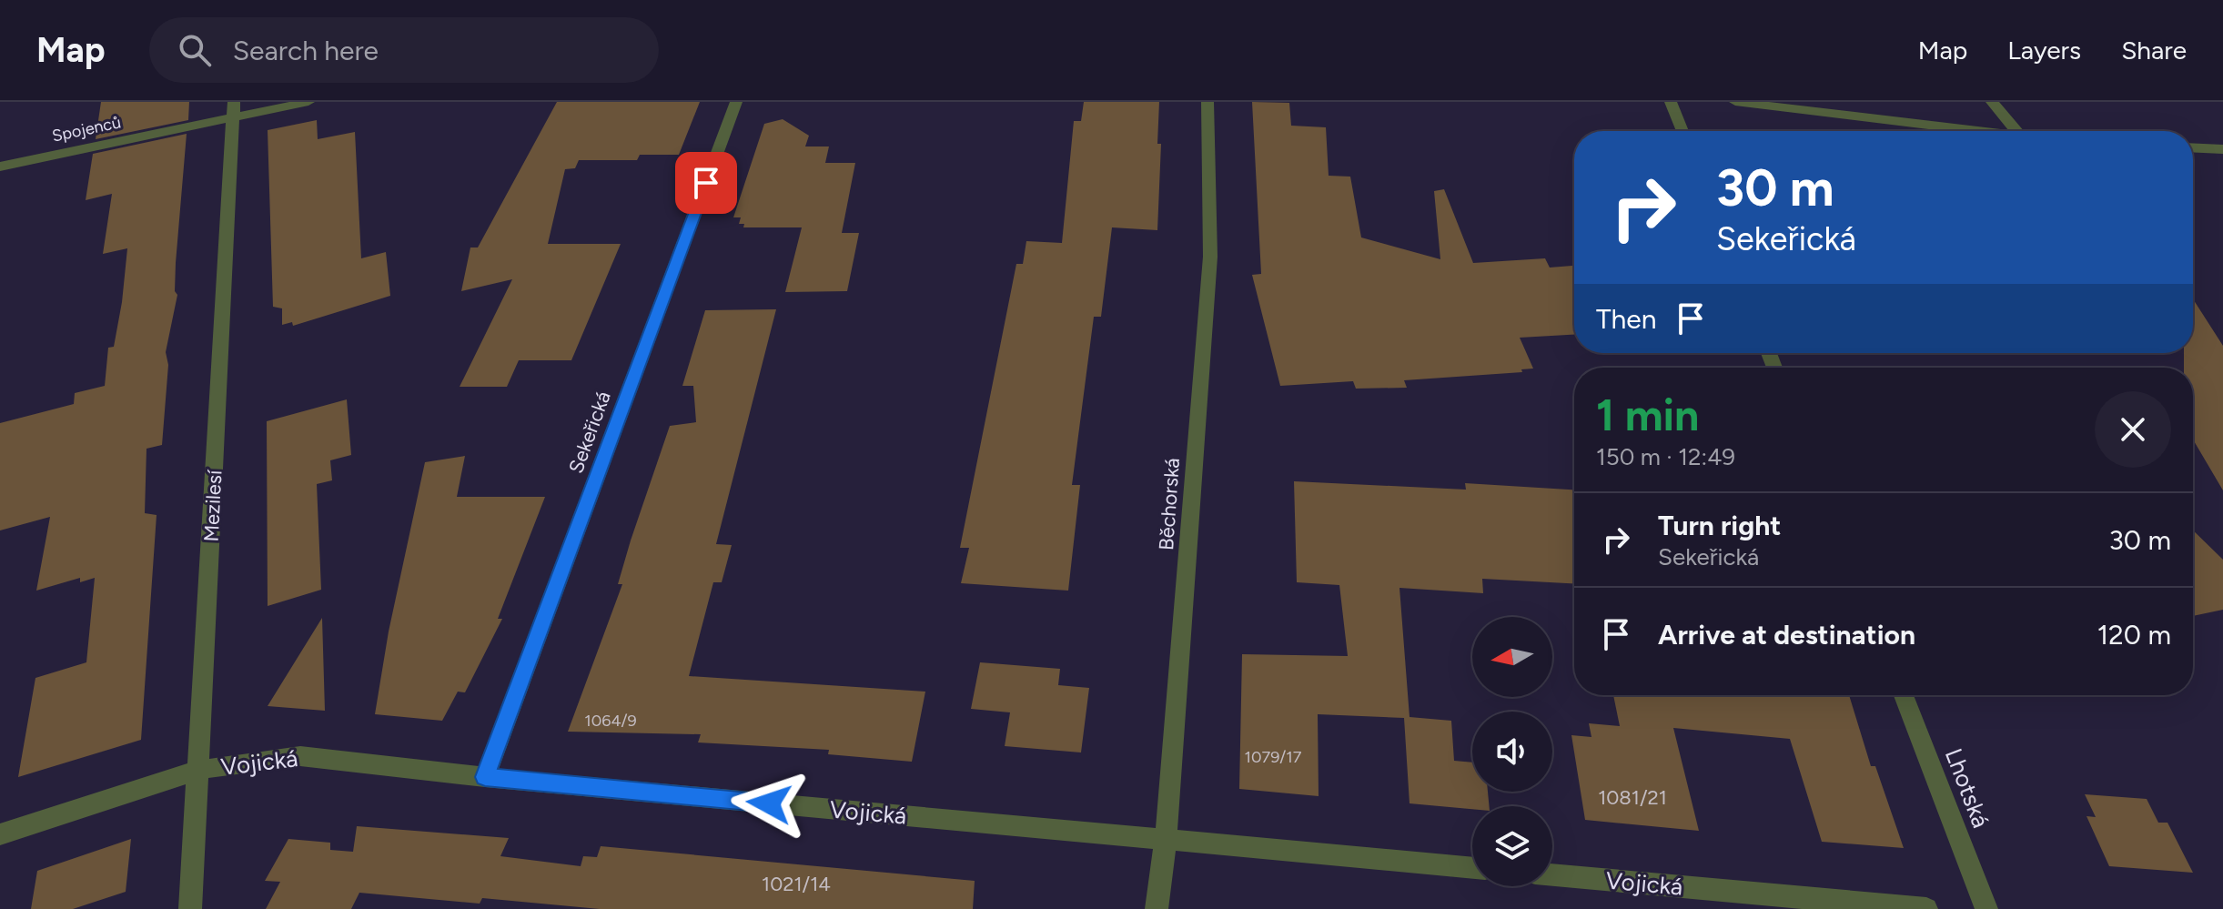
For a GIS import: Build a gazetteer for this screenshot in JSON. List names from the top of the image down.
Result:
{
  "streets": {
    "street": [
      "Spojenců",
      "Sekeřická",
      "Běchorská",
      "Mezilesí",
      "Vojická",
      "Lhotská"
    ]
  },
  "crossings": [
    ["Spojenců", "Mezilesí"],
    ["Sekeřická", "Vojická"],
    ["Běchorská", "Vojická"],
    ["Mezilesí", "Vojická"]
  ],
  "house_numbers": [
    "1064/9",
    "1079/17",
    "1081/21",
    "1021/14"
  ],
  "north": "left",
  "page": {
    "header": "Map",
    "search": "Search here",
    "nav": ["Map", "Layers", "Share"],
    "turn": ["30 m", "Sekeřická"],
    "then": "Then",
    "heading": ["1 min", "150 m · 12:49"],
    "list": [
      {
        "name": "Turn right",
        "note": "Sekeřická",
        "value": "30 m"
      },
      {
        "name": "Arrive at destination",
        "value": "120 m"
      }
    ]
  }
}
